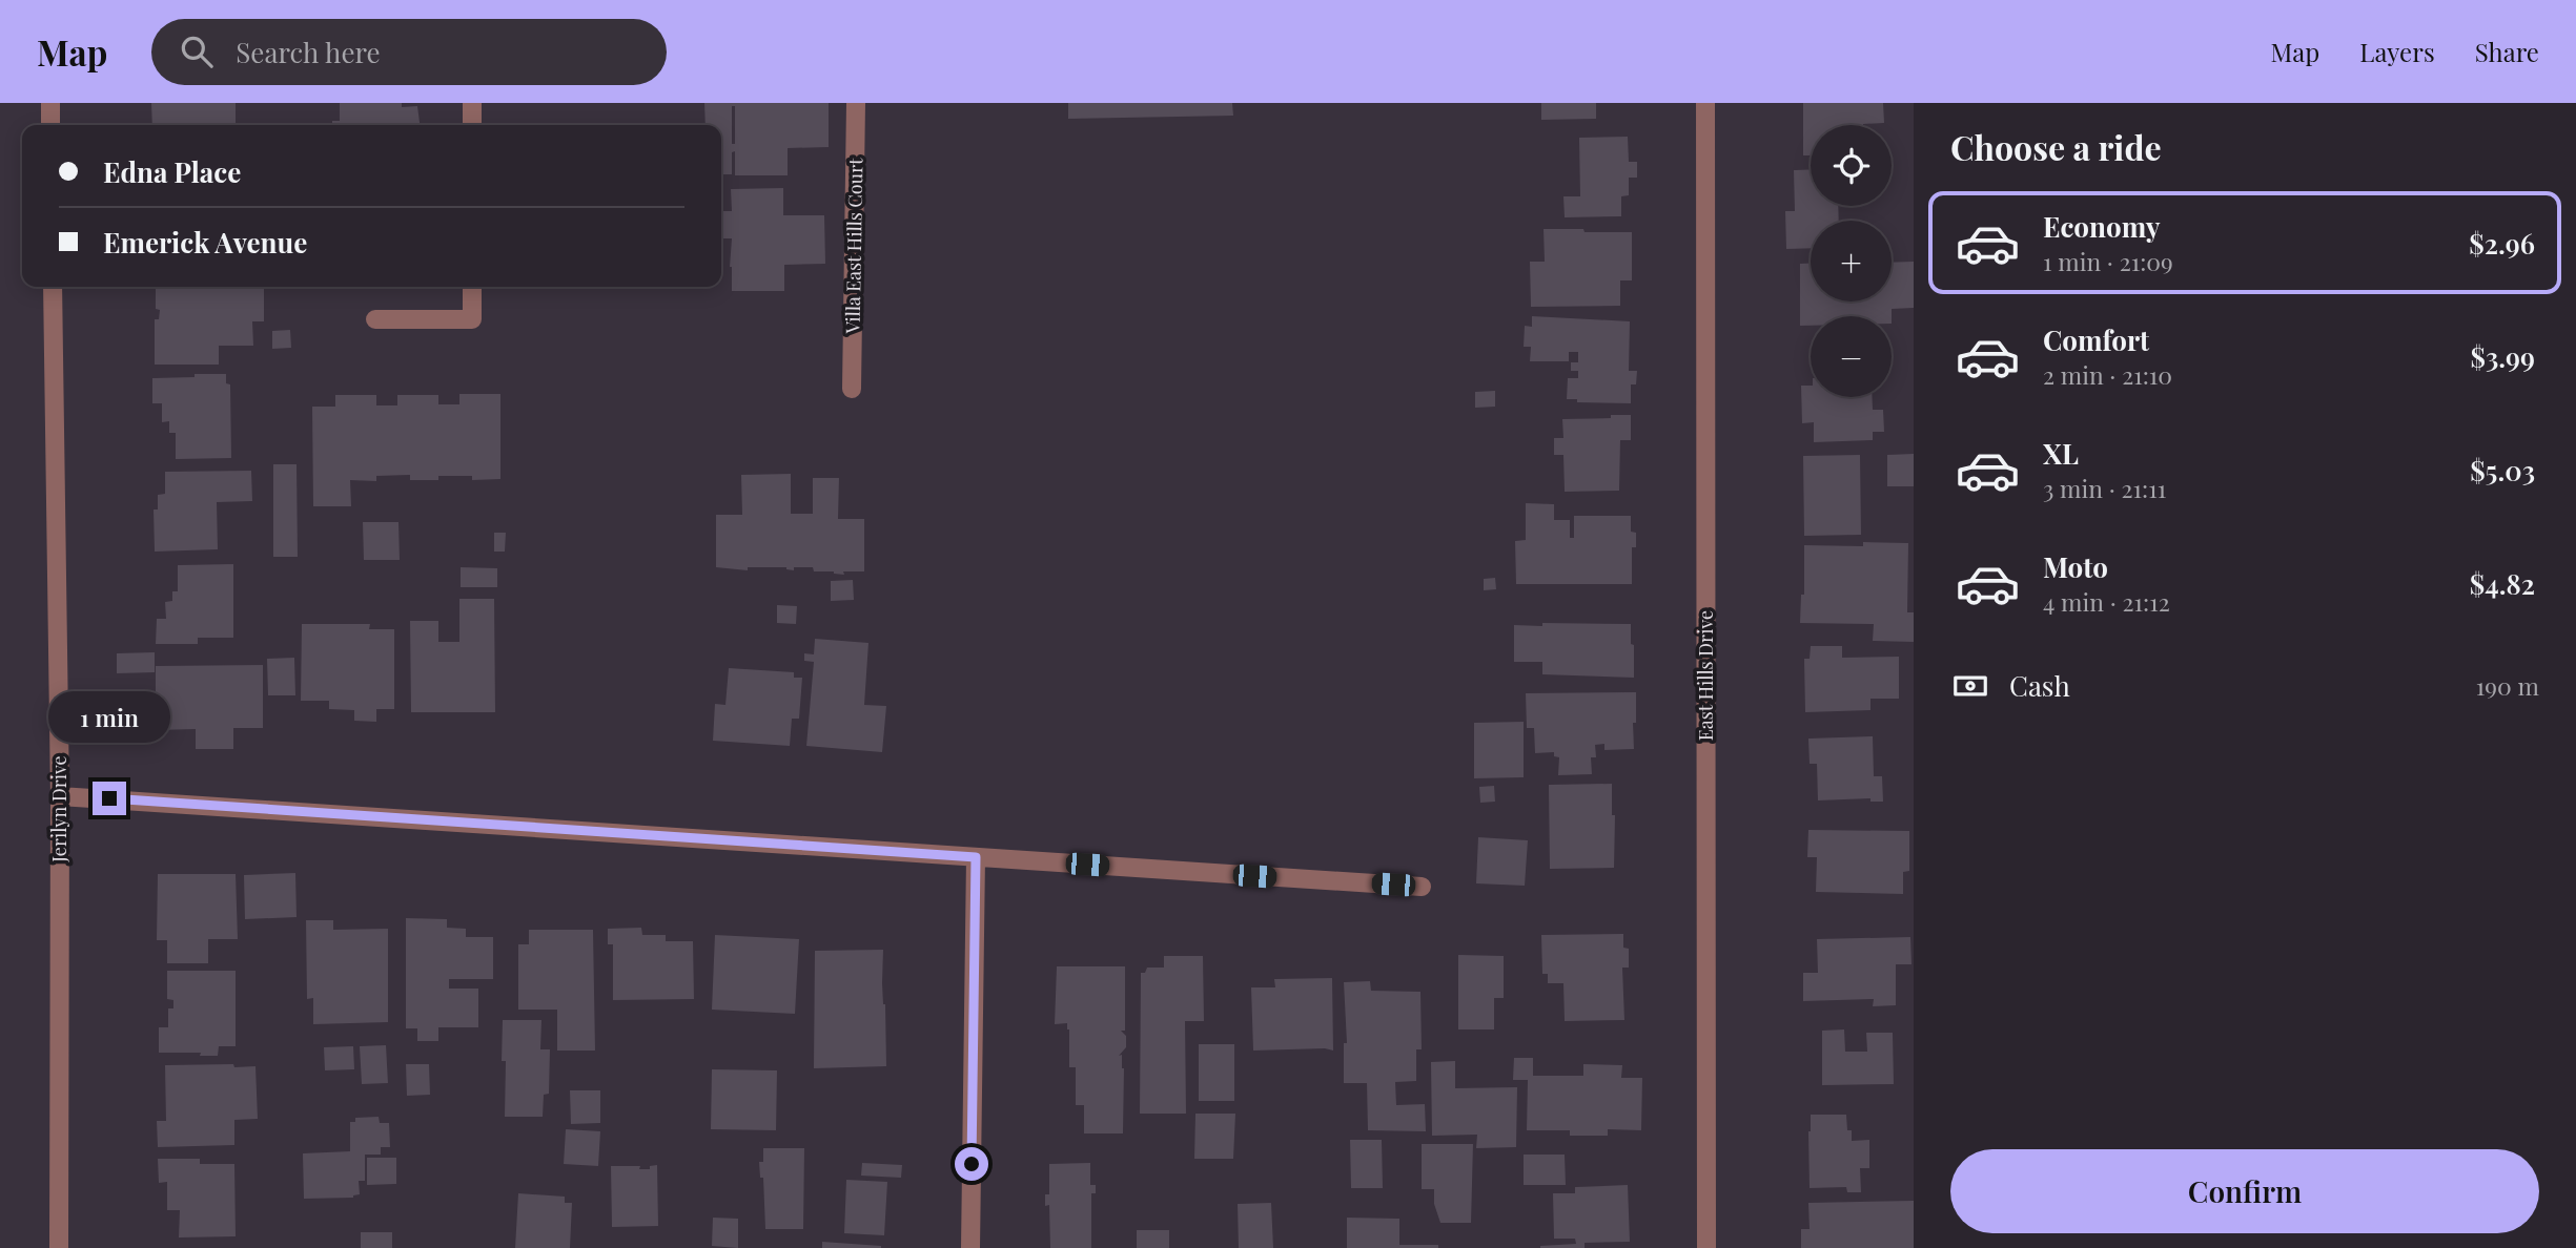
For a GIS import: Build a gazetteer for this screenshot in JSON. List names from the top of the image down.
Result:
{
  "streets": {
    "street": ["Villa East Hills Court", "East Hills Drive", "Jerilyn Drive"]
  },
  "page": {
    "header": "Map",
    "search": "Search here",
    "nav": ["Map", "Layers", "Share"],
    "heading": "Choose a ride",
    "map_buttons": ["+", "−"],
    "banner": ["Edna Place", "Emerick Avenue"],
    "list": [
      {
        "name": "Economy",
        "note": "1 min · 21:09",
        "value": "$2.96"
      },
      {
        "name": "Comfort",
        "note": "2 min · 21:10",
        "value": "$3.99"
      },
      {
        "name": "XL",
        "note": "3 min · 21:11",
        "value": "$5.03"
      },
      {
        "name": "Moto",
        "note": "4 min · 21:12",
        "value": "$4.82"
      }
    ],
    "pay": ["Cash", "190 m"],
    "bubble": "1 min",
    "buttons": "Confirm"
  }
}
